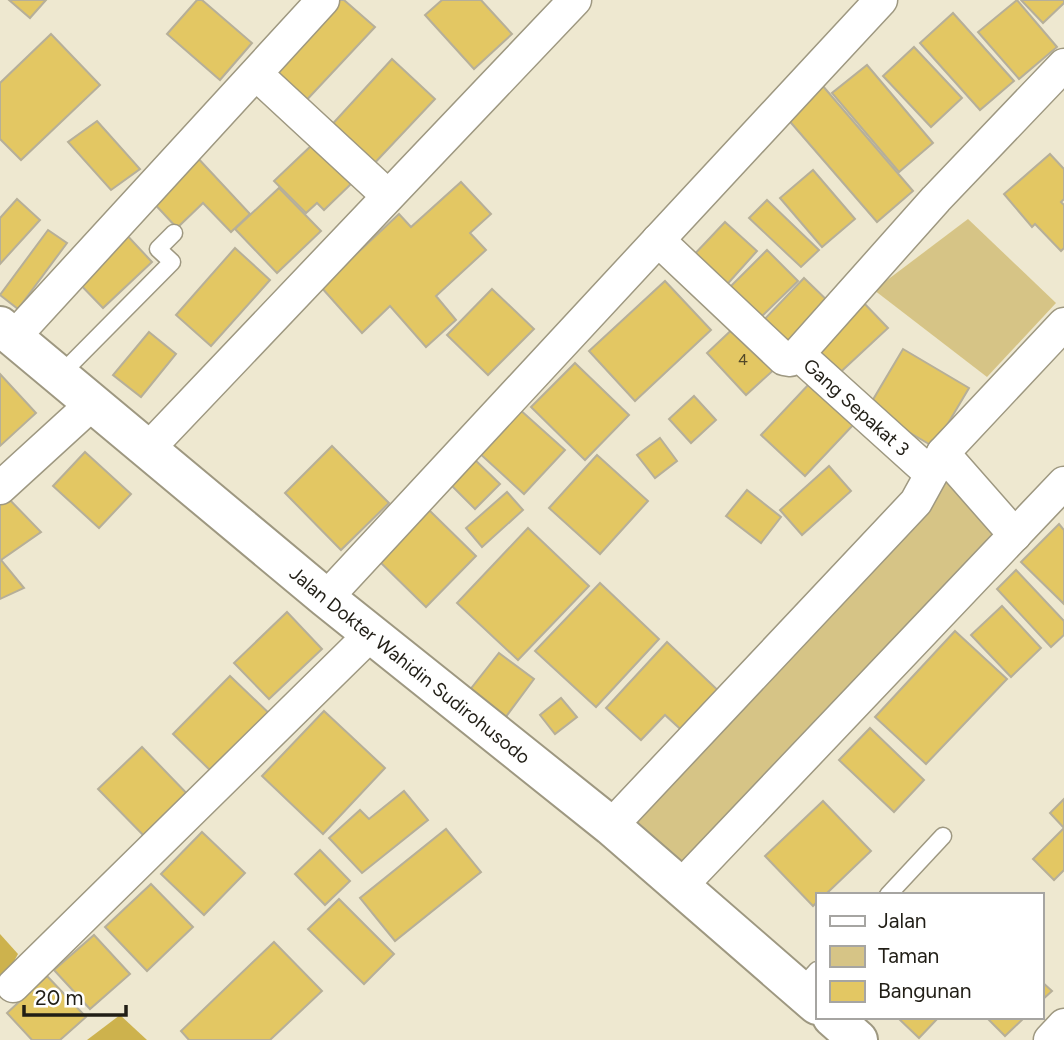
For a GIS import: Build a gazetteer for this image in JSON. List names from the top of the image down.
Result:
{
  "streets": {
    "street": ["Gang Sepakat 3", "Jalan Dokter Wahidin Sudirohusodo"]
  },
  "house_numbers": ["4"],
  "legend": ["Jalan", "Taman", "Bangunan"],
  "scale_bar": "20 m"
}
